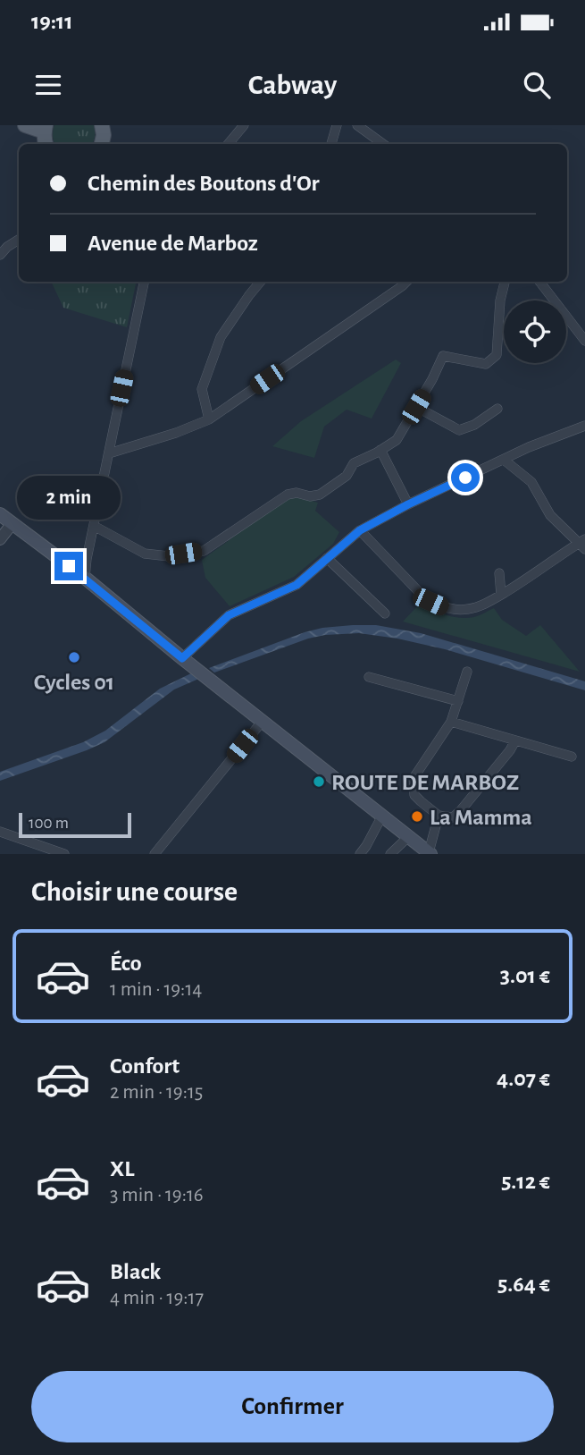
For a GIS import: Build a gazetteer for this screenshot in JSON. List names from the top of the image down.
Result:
{
  "places": ["Cycles 01", "ROUTE DE MARBOZ", "La Mamma"],
  "scale_bar": "100 m",
  "page": {
    "status": "19:11",
    "header": "Cabway",
    "banner": ["Chemin des Boutons d'Or", "Avenue de Marboz"],
    "bubble": "2 min",
    "scale": "100 m",
    "heading": "Choisir une course",
    "list": [
      {
        "name": "Éco",
        "note": "1 min · 19:14",
        "value": "3.01 €"
      },
      {
        "name": "Confort",
        "note": "2 min · 19:15",
        "value": "4.07 €"
      },
      {
        "name": "XL",
        "note": "3 min · 19:16",
        "value": "5.12 €"
      },
      {
        "name": "Black",
        "note": "4 min · 19:17",
        "value": "5.64 €"
      }
    ],
    "buttons": "Confirmer"
  }
}
